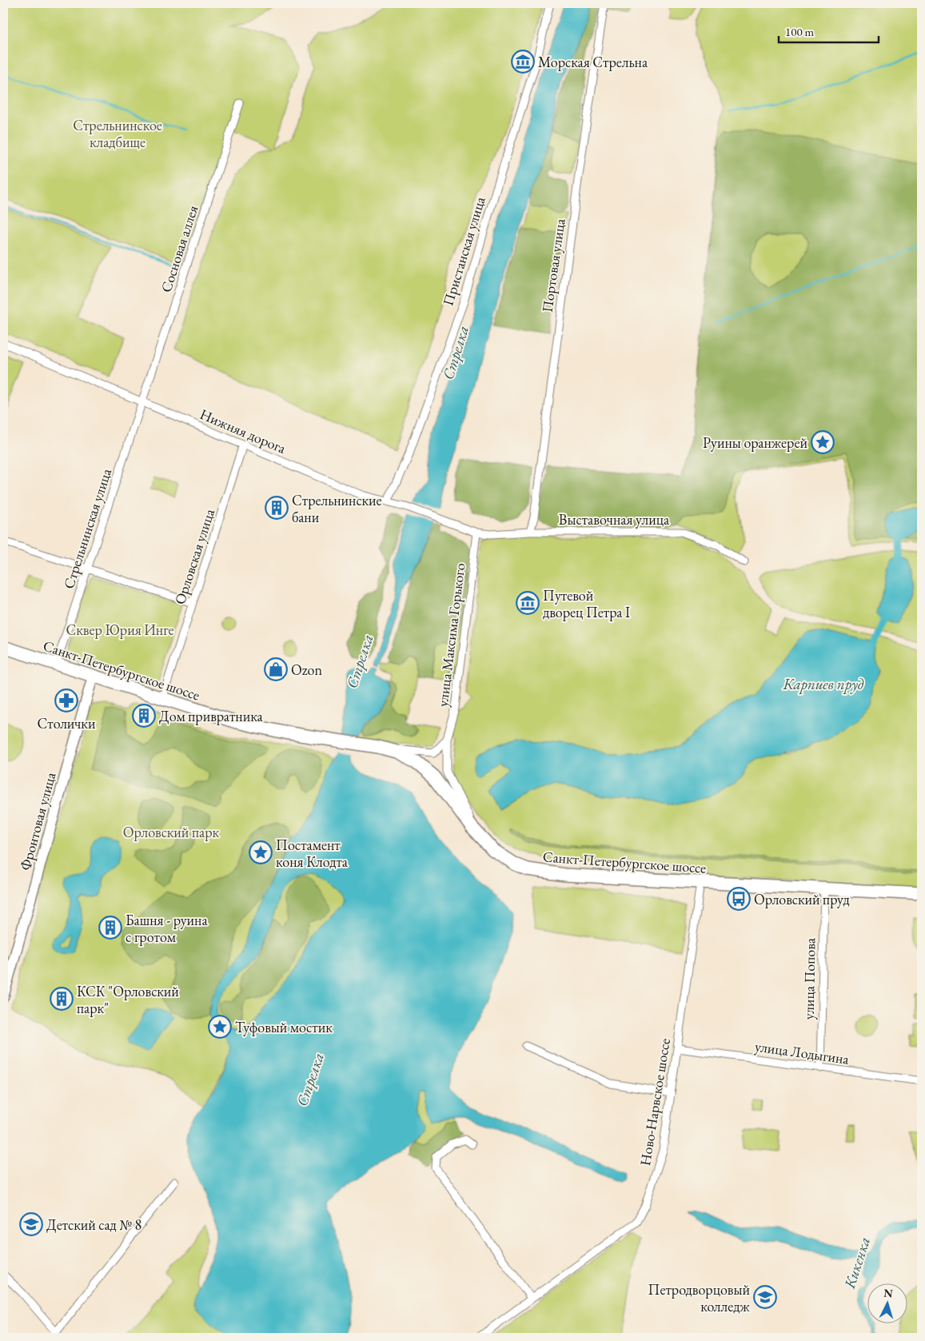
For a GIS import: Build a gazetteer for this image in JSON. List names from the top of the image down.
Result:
{
  "streets": {
    "main road": ["Санкт-Петербургское шоссе", "Фронтовая улица"],
    "street": [
      "Сосновая аллея",
      "Пристанская улица",
      "Портовая улица",
      "Нижняя дорога",
      "Выставочная улица",
      "Стрельнинская улица",
      "Орловская улица",
      "улица Максима Горького",
      "улица Попова",
      "улица Лодыгина",
      "Ново-Нарвское шоссе"
    ]
  },
  "crossings": [
    ["Сосновая аллея", "Нижняя дорога"],
    ["Сосновая аллея", "Стрельнинская улица"],
    ["Пристанская улица", "Нижняя дорога"],
    ["Портовая улица", "Выставочная улица"],
    ["Нижняя дорога", "Выставочная улица"],
    ["Нижняя дорога", "Стрельнинская улица"],
    ["Нижняя дорога", "Орловская улица"],
    ["Нижняя дорога", "улица Максима Горького"],
    ["Выставочная улица", "улица Максима Горького"],
    ["Стрельнинская улица", "Санкт-Петербургское шоссе"],
    ["Орловская улица", "Санкт-Петербургское шоссе"],
    ["Санкт-Петербургское шоссе", "Фронтовая улица"],
    ["Санкт-Петербургское шоссе", "улица Попова"],
    ["Санкт-Петербургское шоссе", "Ново-Нарвское шоссе"],
    ["улица Попова", "улица Лодыгина"],
    ["улица Лодыгина", "Ново-Нарвское шоссе"]
  ],
  "water": ["Стрелка", "Карпиев пруд", "Кикенка"],
  "parks": ["Стрельнинское кладбище", "Сквер Юрия Инге", "Орловский парк"],
  "places": {
    "museum": ["Морская Стрельна", "Путевой дворец Петра I"],
    "place": ["Руины оранжерей", "Постамент коня Клодта", "Туфовый мостик"],
    "building": [
      "Стрельнинские бани",
      "Дом привратника",
      "Башня - руина с гротом",
      "КСК \"Орловский парк\""
    ],
    "shop": ["Ozon"],
    "pharmacy": ["Столички"],
    "bus stop": ["Орловский пруд"],
    "school or university": ["Детский сад № 8", "Петродворцовый колледж"]
  },
  "scale_bar": "100 m",
  "north": "top"
}
